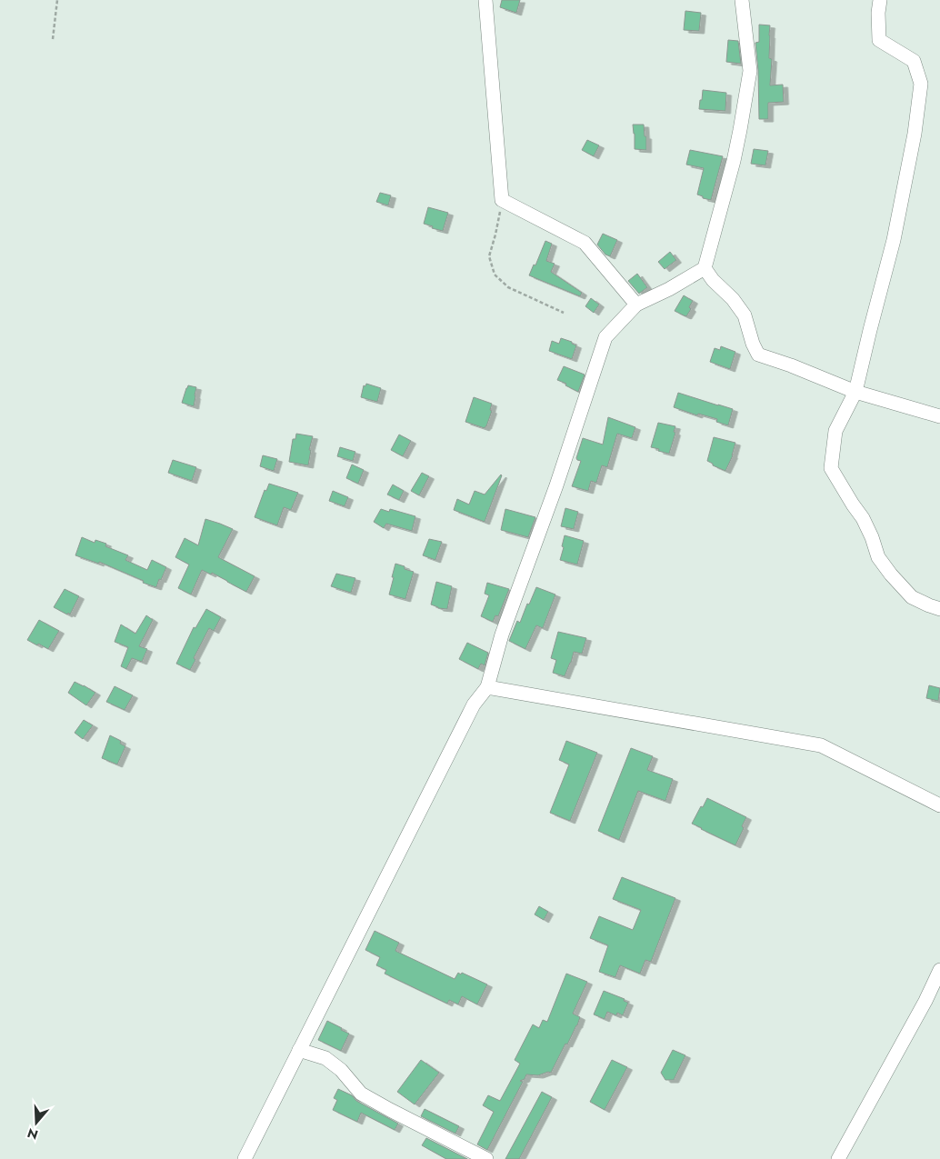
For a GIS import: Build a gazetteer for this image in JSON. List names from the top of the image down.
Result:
{
  "north": "bottom"
}
